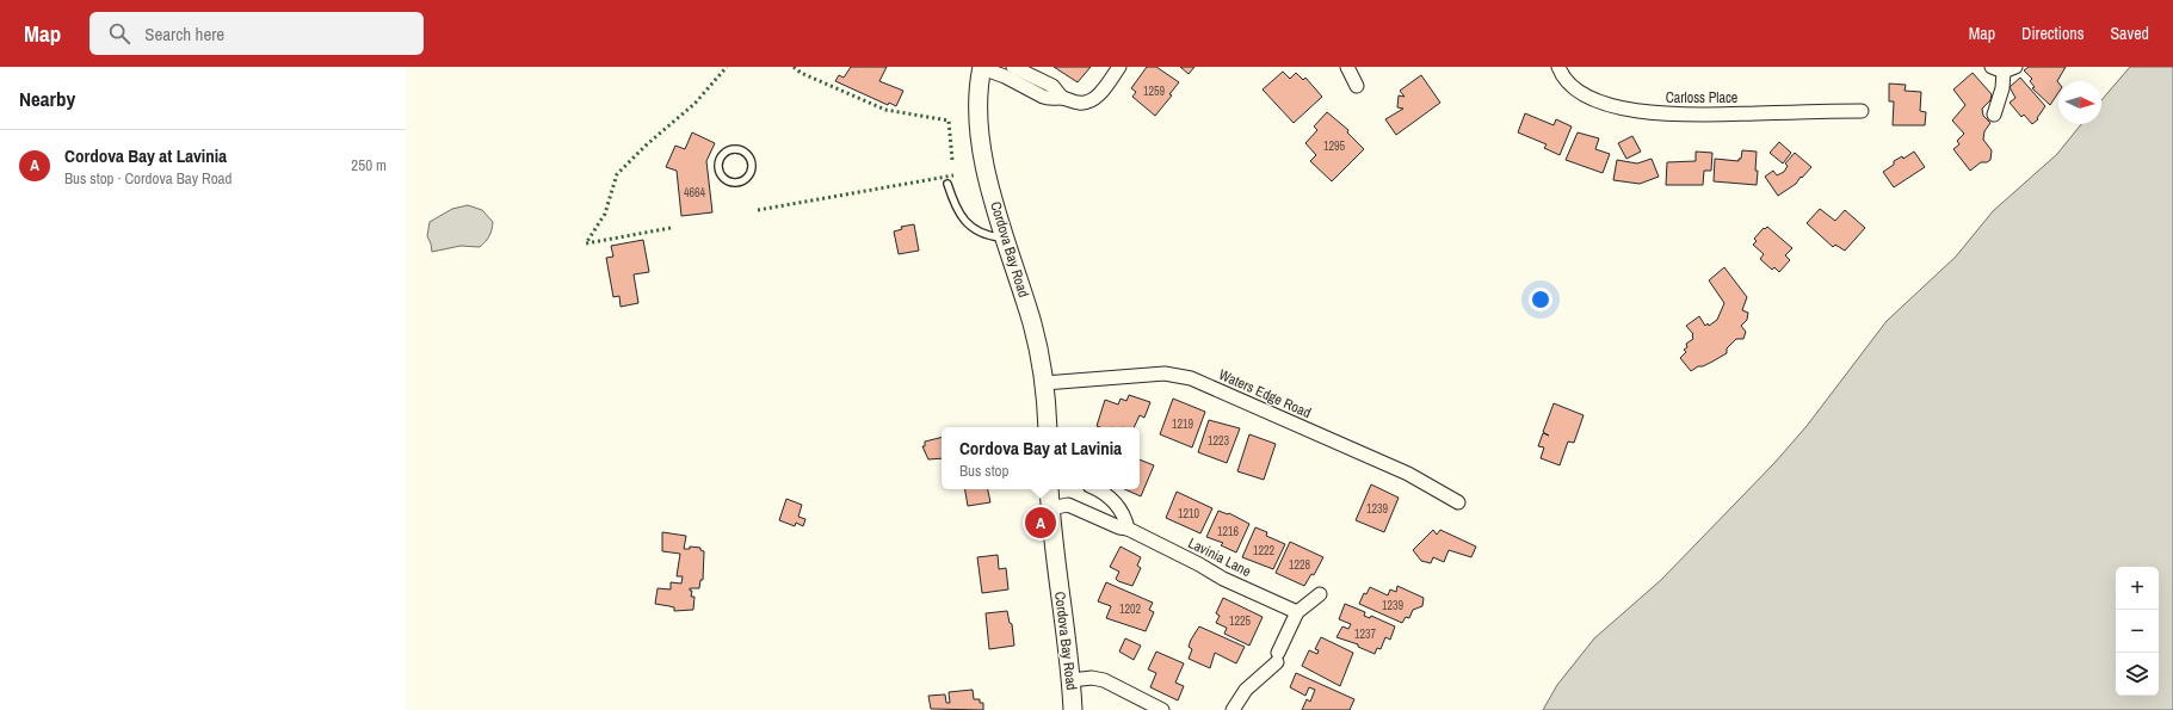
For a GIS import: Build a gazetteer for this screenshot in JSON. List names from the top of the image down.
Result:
{
  "streets": {
    "main road": ["Cordova Bay Road"],
    "street": ["Carloss Place", "Waters Edge Road", "Lavinia Lane"]
  },
  "crossings": [
    ["Cordova Bay Road", "Waters Edge Road"],
    ["Cordova Bay Road", "Lavinia Lane"]
  ],
  "house_numbers": [
    "1259",
    "1295",
    "4664",
    "1219",
    "1223",
    "1239",
    "1210",
    "1216",
    "1222",
    "1228",
    "1239",
    "1202",
    "1225",
    "1237"
  ],
  "north": "right",
  "page": {
    "header": "Map",
    "search": "Search here",
    "nav": ["Map", "Directions", "Saved"],
    "heading": "Nearby",
    "list": [
      {
        "mark": "A",
        "name": "Cordova Bay at Lavinia",
        "note": "Bus stop · Cordova Bay Road",
        "value": "250 m"
      }
    ],
    "popup": ["Cordova Bay at Lavinia", "Bus stop"],
    "pins": "A",
    "map_buttons": ["+", "−"]
  }
}
